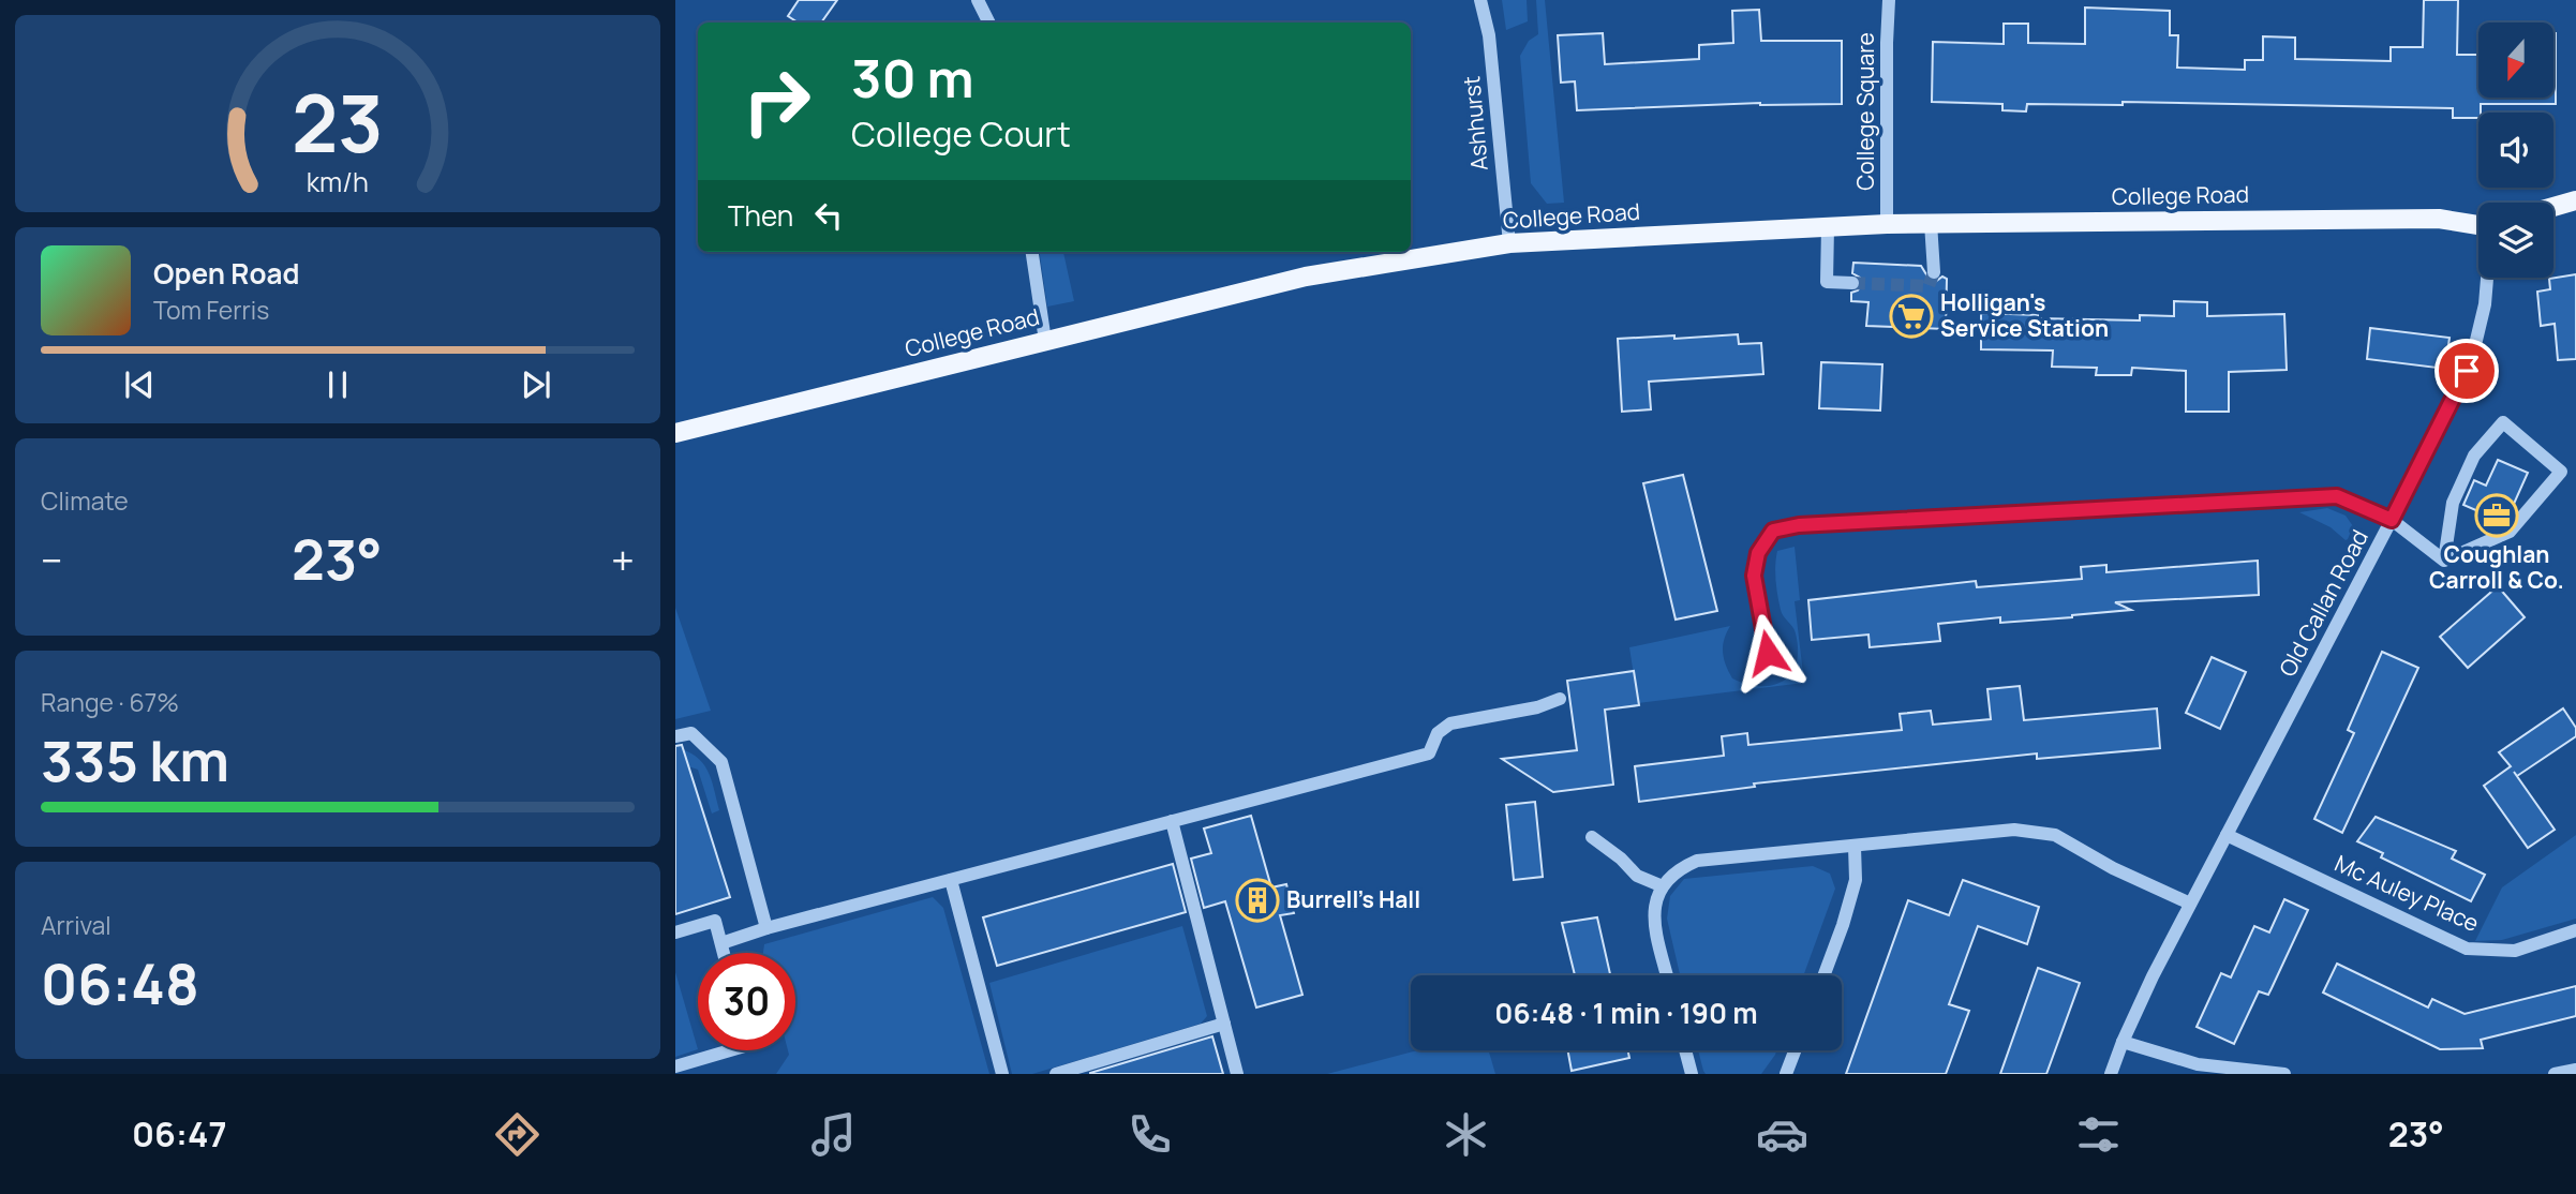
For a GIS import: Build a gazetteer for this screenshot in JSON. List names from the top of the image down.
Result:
{
  "streets": {
    "main road": ["College Road"],
    "street": [
      "College Square",
      "Ashhurst",
      "Old Callan Road",
      "Mc Auley Place"
    ]
  },
  "crossings": [
    ["College Square", "College Road"],
    ["Ashhurst", "College Road"],
    ["Old Callan Road", "Mc Auley Place"]
  ],
  "places": {
    "supermarket": ["Holligan's Service Station"],
    "office": ["Coughlan Carroll & Co."],
    "building": ["Burrell's Hall"]
  },
  "north": "bottom",
  "page": {
    "turn": ["30 m", "College Court"],
    "then": "Then",
    "song": ["Open Road", "Tom Ferris"],
    "tile": [
      "Climate",
      ["Range · 67%", "335 km"],
      ["Arrival", "06:48"]
    ],
    "heat": ["−", "23°", "+"],
    "limit": "30",
    "trip": "06:48 · 1 min · 190 m",
    "tabs": ["06:47", "23°"],
    "gauge": ["23", "km/h"]
  }
}
